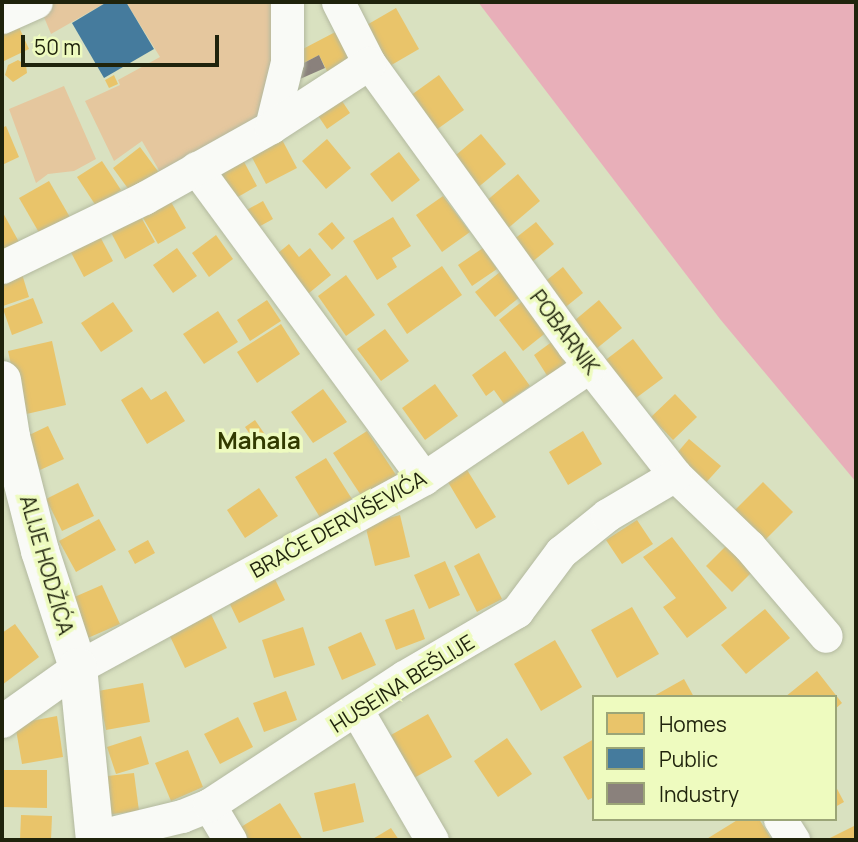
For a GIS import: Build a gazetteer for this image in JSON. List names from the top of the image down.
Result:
{
  "streets": {
    "main road": ["ALIJE HODŽIĆA"],
    "street": ["POBARNIK", "BRAĆE DERVIŠEVIĆA", "HUSEINA BEŠLIJE"]
  },
  "crossings": [
    ["POBARNIK", "BRAĆE DERVIŠEVIĆA"],
    ["POBARNIK", "HUSEINA BEŠLIJE"],
    ["BRAĆE DERVIŠEVIĆA", "ALIJE HODŽIĆA"],
    ["ALIJE HODŽIĆA", "HUSEINA BEŠLIJE"]
  ],
  "districts": ["Mahala"],
  "legend": ["Homes", "Public", "Industry"],
  "scale_bar": "50 m"
}
